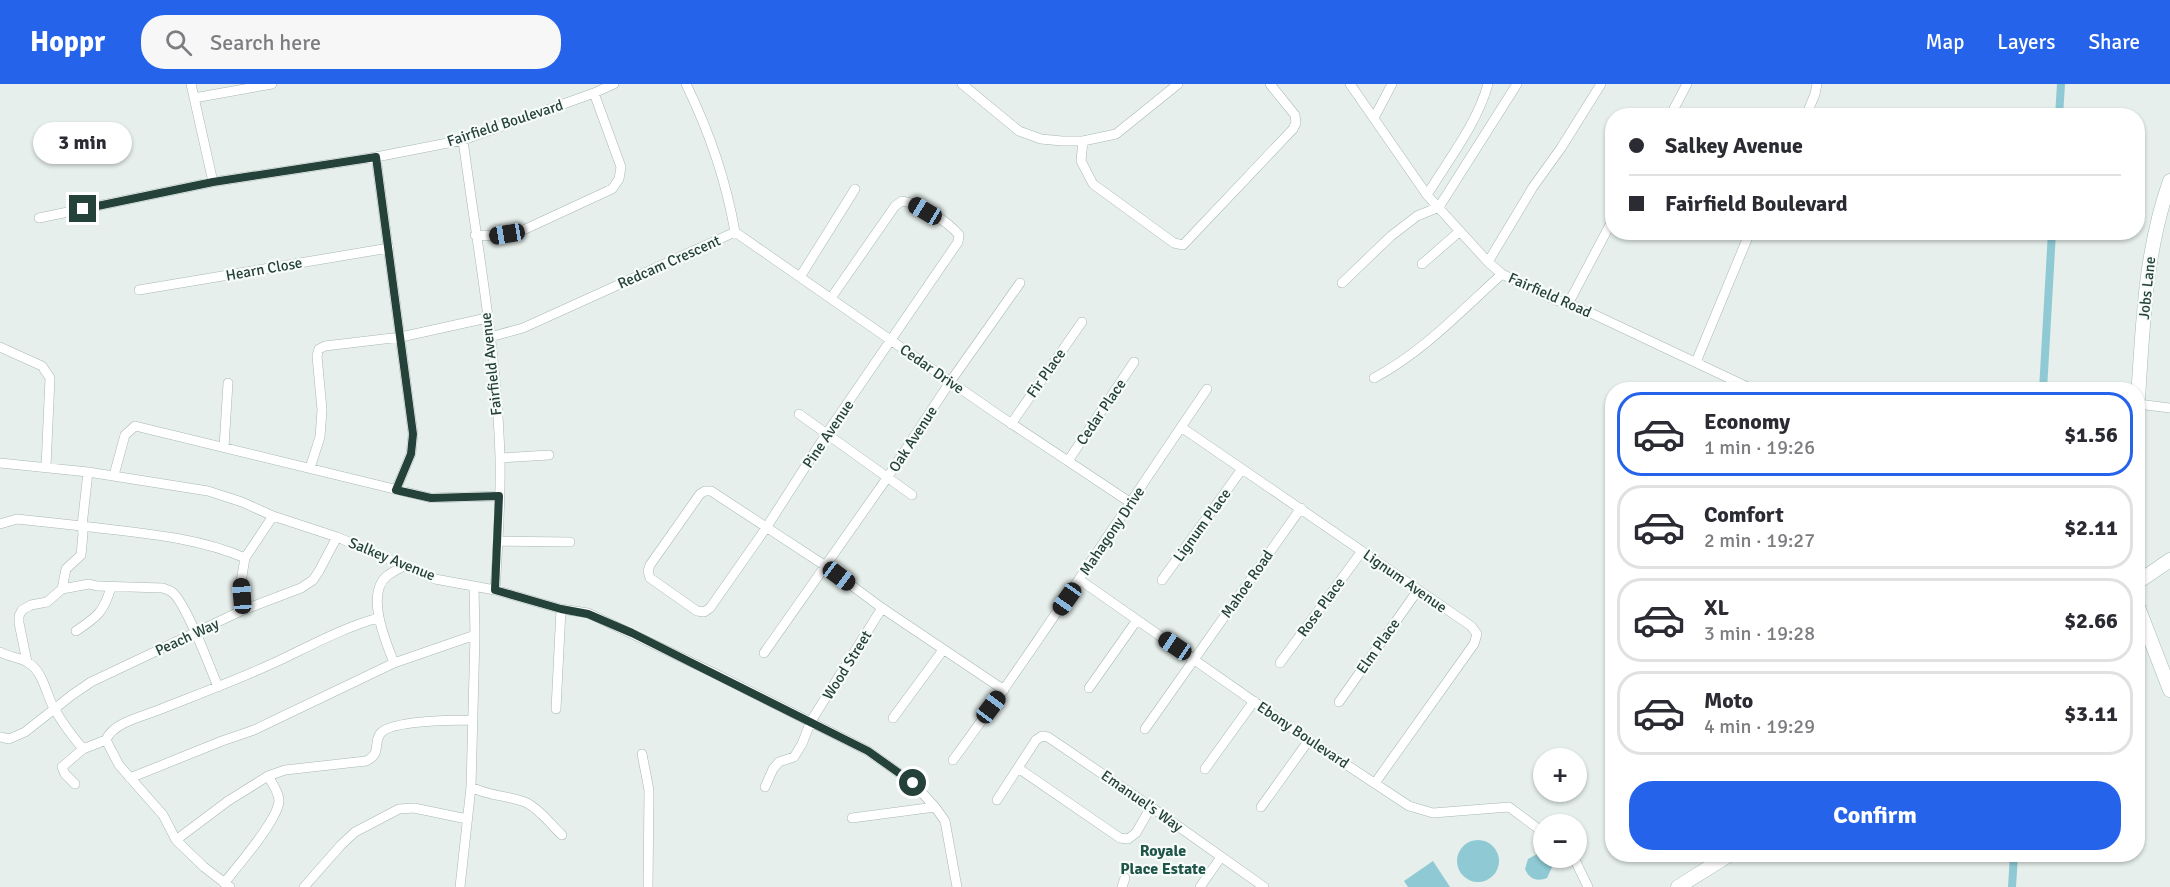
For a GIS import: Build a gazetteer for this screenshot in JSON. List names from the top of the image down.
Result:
{
  "streets": {
    "street": [
      "Fairfield Boulevard",
      "Redcam Crescent",
      "Hearn Close",
      "Jobs Lane",
      "Fairfield Road",
      "Fairfield Avenue",
      "Cedar Drive",
      "Fir Place",
      "Cedar Place",
      "Pine Avenue",
      "Oak Avenue",
      "Lignum Place",
      "Mahagony Drive",
      "Salkey Avenue",
      "Lignum Avenue",
      "Mahoe Road",
      "Rose Place",
      "Peach Way",
      "Elm Place",
      "Wood Street",
      "Ebony Boulevard",
      "Emanuel's Way"
    ]
  },
  "crossings": [
    ["Fairfield Boulevard", "Fairfield Avenue"],
    ["Redcam Crescent", "Fairfield Avenue"],
    ["Redcam Crescent", "Cedar Drive"],
    ["Fairfield Avenue", "Salkey Avenue"],
    ["Cedar Drive", "Fir Place"],
    ["Cedar Drive", "Cedar Place"],
    ["Cedar Drive", "Pine Avenue"],
    ["Cedar Drive", "Oak Avenue"],
    ["Cedar Drive", "Mahagony Drive"],
    ["Lignum Place", "Lignum Avenue"],
    ["Mahagony Drive", "Lignum Avenue"],
    ["Mahagony Drive", "Ebony Boulevard"],
    ["Salkey Avenue", "Peach Way"],
    ["Salkey Avenue", "Wood Street"],
    ["Lignum Avenue", "Mahoe Road"],
    ["Lignum Avenue", "Rose Place"],
    ["Lignum Avenue", "Elm Place"],
    ["Lignum Avenue", "Ebony Boulevard"],
    ["Mahoe Road", "Ebony Boulevard"]
  ],
  "districts": ["Royale Place Estate"],
  "page": {
    "header": "Hoppr",
    "search": "Search here",
    "nav": ["Map", "Layers", "Share"],
    "banner": ["Salkey Avenue", "Fairfield Boulevard"],
    "bubble": "3 min",
    "list": [
      {
        "name": "Economy",
        "note": "1 min · 19:26",
        "value": "$1.56"
      },
      {
        "name": "Comfort",
        "note": "2 min · 19:27",
        "value": "$2.11"
      },
      {
        "name": "XL",
        "note": "3 min · 19:28",
        "value": "$2.66"
      },
      {
        "name": "Moto",
        "note": "4 min · 19:29",
        "value": "$3.11"
      }
    ],
    "map_buttons": ["+", "−"],
    "buttons": "Confirm"
  }
}
